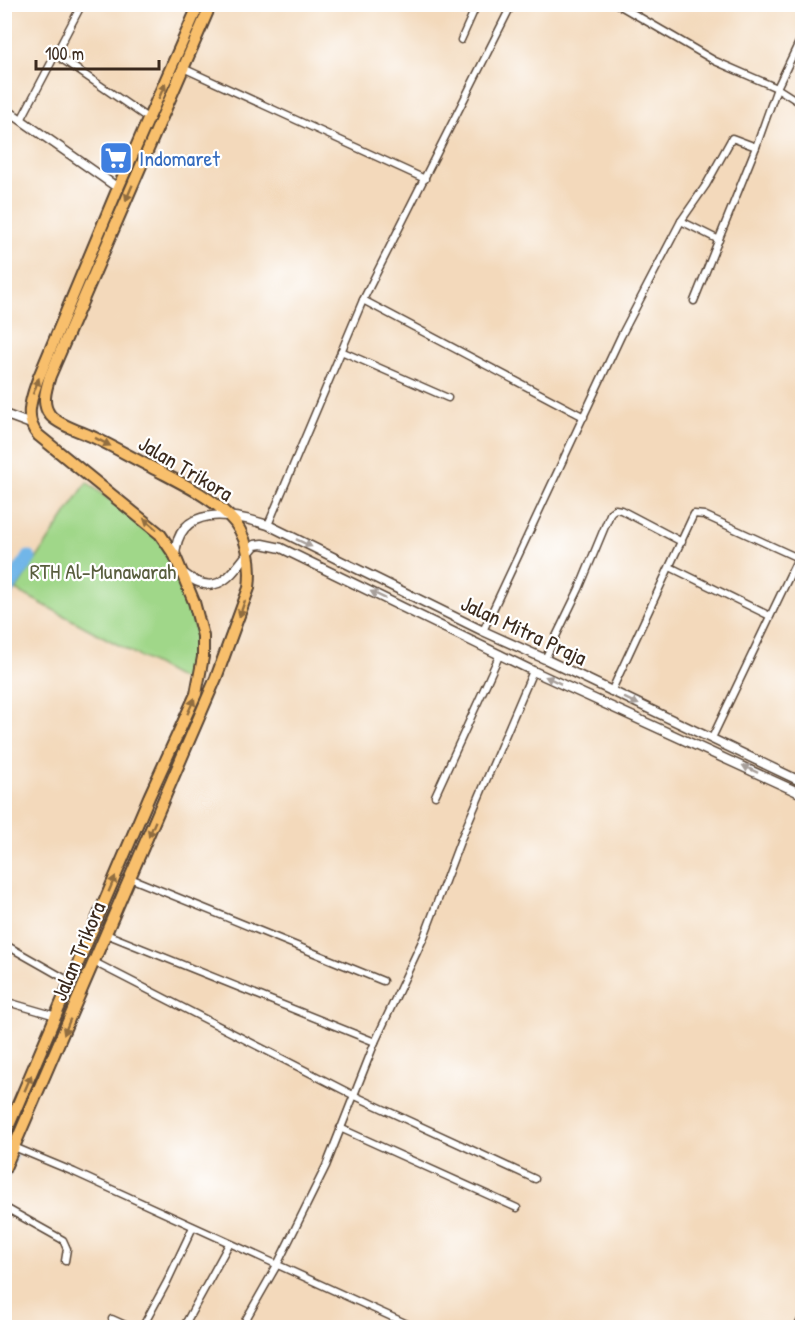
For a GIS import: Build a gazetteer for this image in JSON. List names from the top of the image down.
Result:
{
  "streets": {
    "main road": ["Jalan Trikora"],
    "street": ["Jalan Mitra Praja"]
  },
  "crossings": [
    ["Jalan Trikora", "Jalan Mitra Praja"]
  ],
  "parks": ["RTH Al-Munawarah"],
  "places": {
    "supermarket": ["Indomaret"]
  },
  "scale_bar": "100 m"
}
